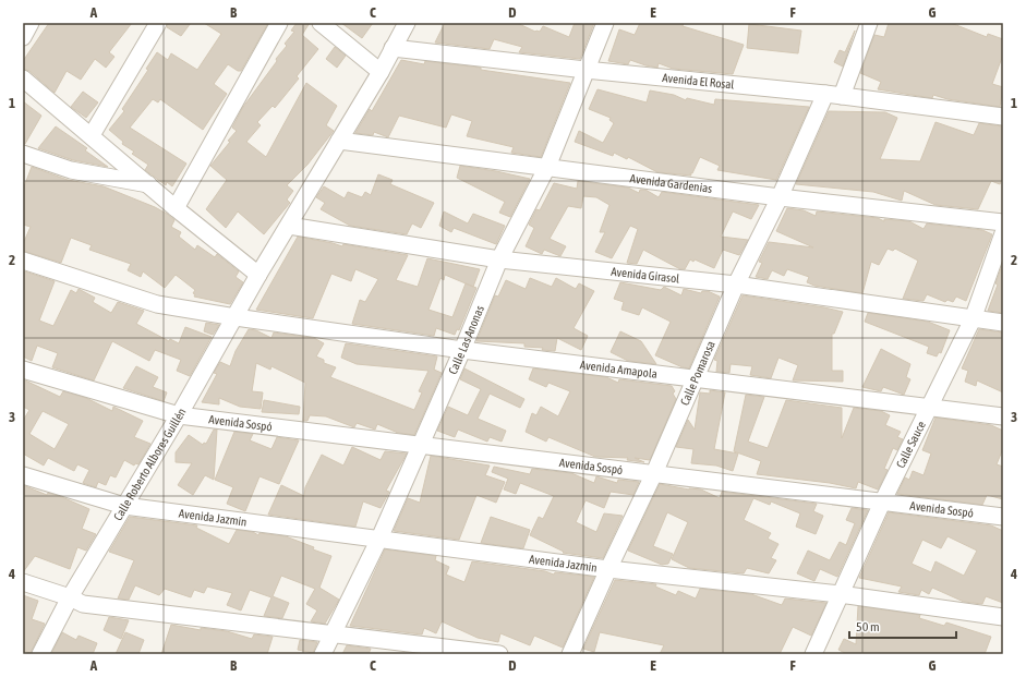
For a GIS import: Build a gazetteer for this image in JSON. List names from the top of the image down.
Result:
{
  "streets": {
    "street": [
      "Avenida El Rosal",
      "Avenida Gardenias",
      "Avenida Girasol",
      "Calle Las Anonas",
      "Avenida Amapola",
      "Calle Pomarosa",
      "Avenida Sospó",
      "Calle Sauce",
      "Calle Roberto Albores Guillén",
      "Avenida Jazmín"
    ]
  },
  "crossings": [
    ["Avenida El Rosal", "Calle Las Anonas"],
    ["Avenida El Rosal", "Calle Pomarosa"],
    ["Avenida El Rosal", "Calle Roberto Albores Guillén"],
    ["Avenida Gardenias", "Calle Las Anonas"],
    ["Avenida Gardenias", "Calle Pomarosa"],
    ["Avenida Gardenias", "Calle Roberto Albores Guillén"],
    ["Avenida Girasol", "Calle Las Anonas"],
    ["Avenida Girasol", "Calle Pomarosa"],
    ["Avenida Girasol", "Calle Sauce"],
    ["Avenida Girasol", "Calle Roberto Albores Guillén"],
    ["Calle Las Anonas", "Avenida Amapola"],
    ["Calle Las Anonas", "Avenida Sospó"],
    ["Calle Las Anonas", "Avenida Jazmín"],
    ["Avenida Amapola", "Calle Pomarosa"],
    ["Avenida Amapola", "Calle Sauce"],
    ["Avenida Amapola", "Calle Roberto Albores Guillén"],
    ["Calle Pomarosa", "Avenida Sospó"],
    ["Calle Pomarosa", "Avenida Jazmín"],
    ["Avenida Sospó", "Calle Sauce"],
    ["Avenida Sospó", "Calle Roberto Albores Guillén"],
    ["Calle Sauce", "Avenida Jazmín"],
    ["Calle Roberto Albores Guillén", "Avenida Jazmín"]
  ],
  "scale_bar": "50 m",
  "grid": {
    "columns": [
      "A",
      "B",
      "C",
      "D",
      "E",
      "F",
      "G"
    ],
    "rows": [
      "1",
      "2",
      "3",
      "4"
    ]
  }
}
